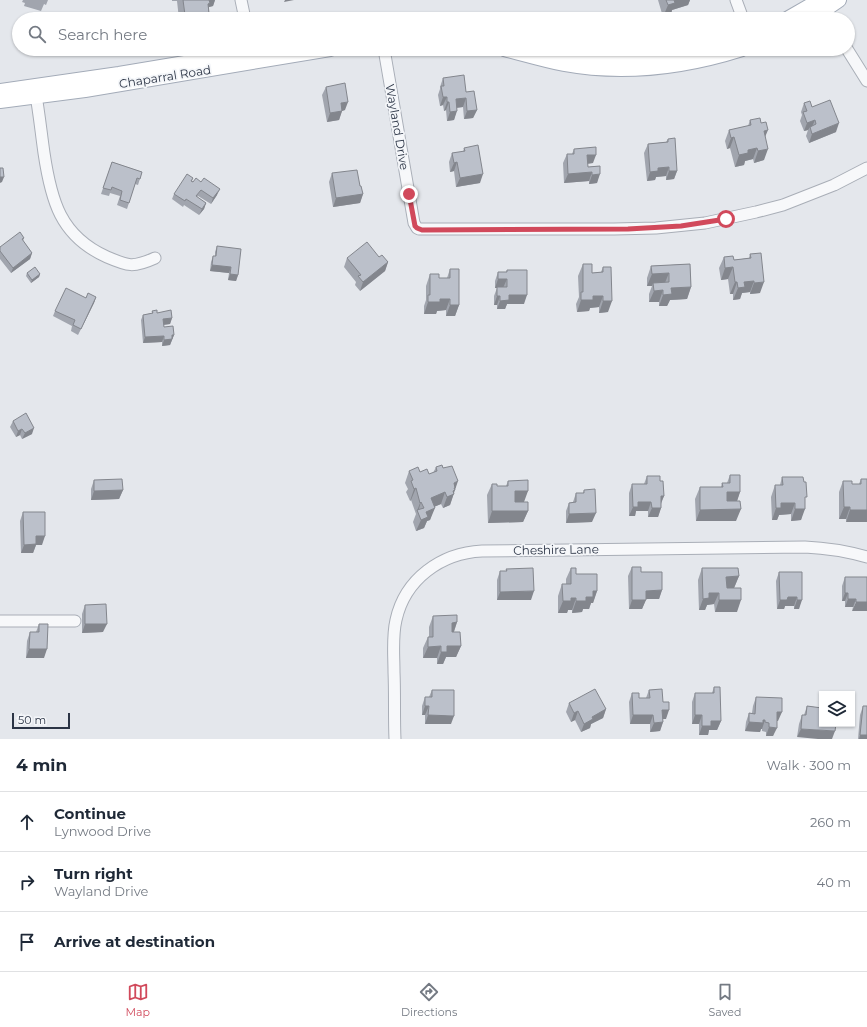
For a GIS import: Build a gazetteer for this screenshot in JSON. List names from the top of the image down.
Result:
{
  "streets": {
    "main road": ["Chaparral Road"],
    "street": ["Wayland Drive", "Cheshire Lane"]
  },
  "scale_bar": "50 m",
  "page": {
    "search": "Search here",
    "scale": "50 m",
    "heading": ["4 min", "Walk · 300 m"],
    "list": [
      ["Continue", "Lynwood Drive", "260 m"],
      ["Turn right", "Wayland Drive", "40 m"],
      "Arrive at destination"
    ],
    "nav": ["Map", "Directions", "Saved"]
  }
}
